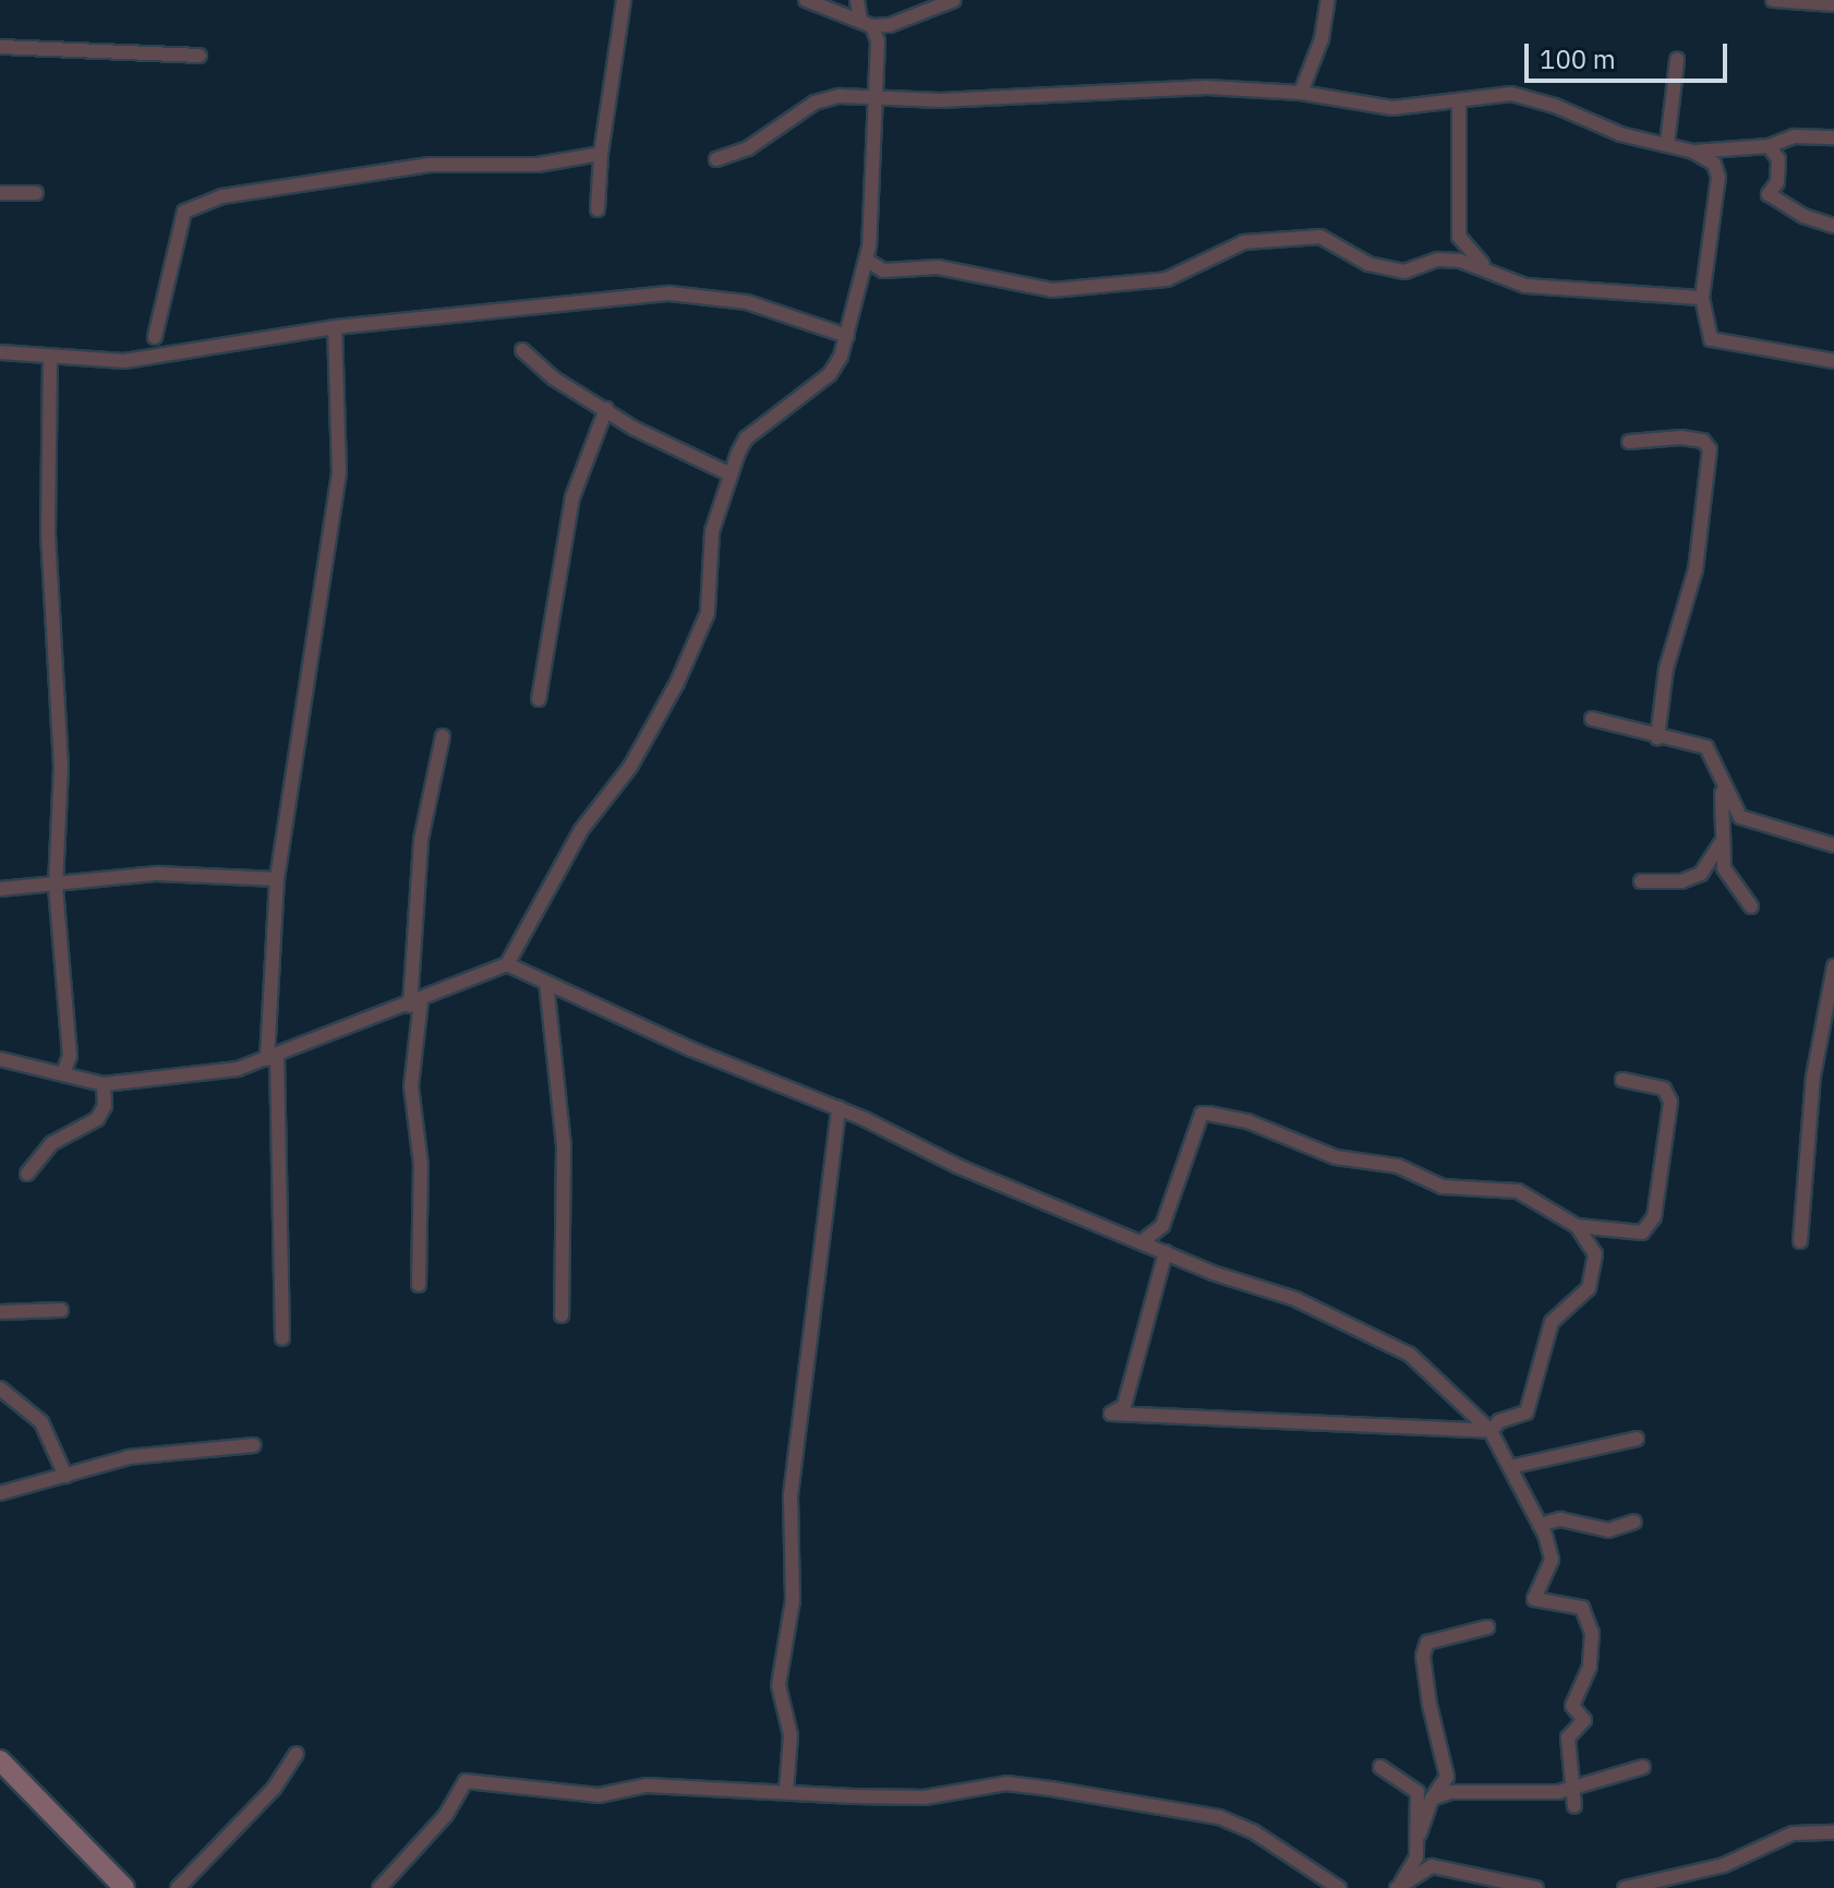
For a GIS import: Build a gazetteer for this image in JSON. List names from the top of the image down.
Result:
{
  "scale_bar": "100 m"
}
